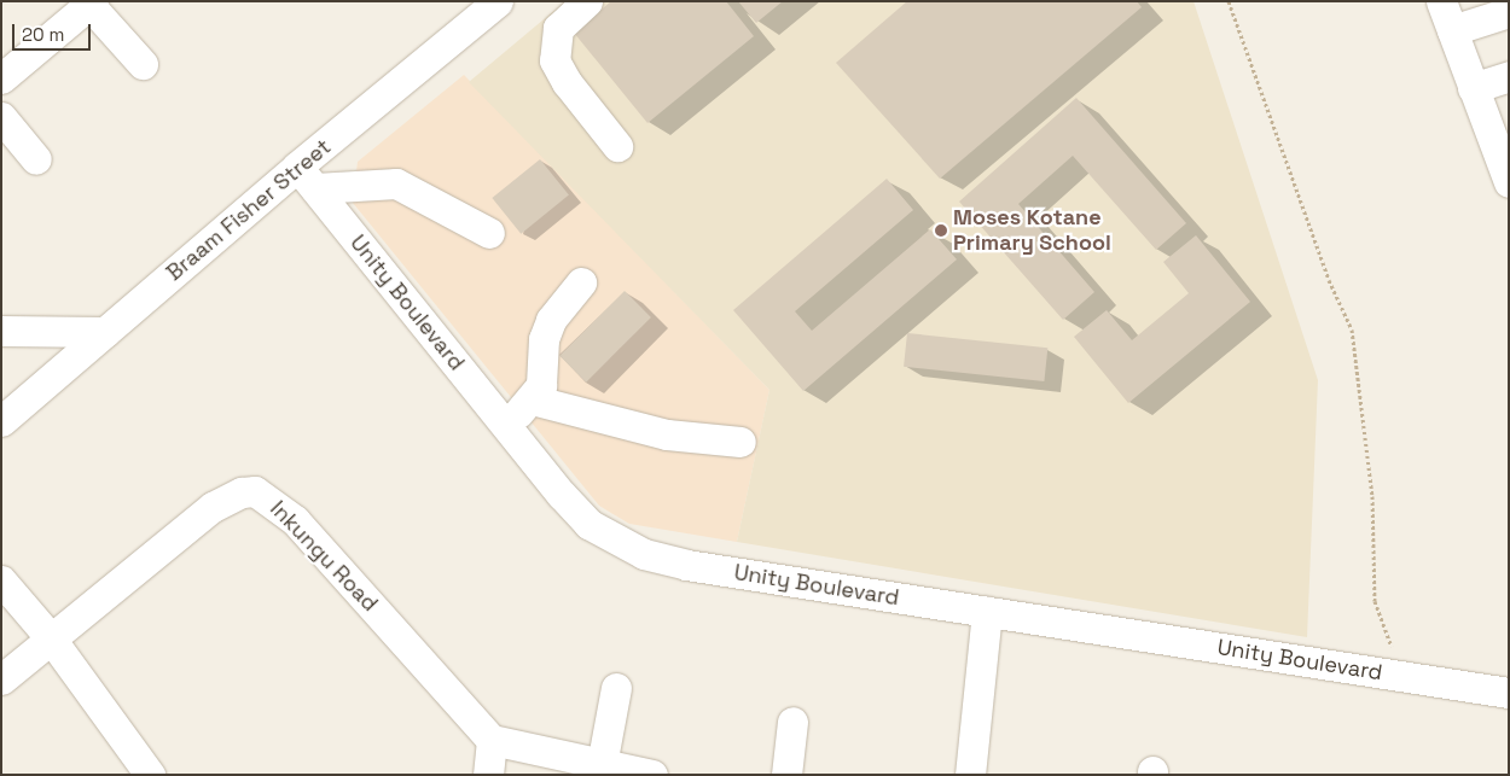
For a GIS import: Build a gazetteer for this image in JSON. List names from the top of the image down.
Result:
{
  "streets": {
    "street": ["Braam Fisher Street", "Unity Boulevard", "Inkungu Road"]
  },
  "crossings": [
    ["Braam Fisher Street", "Unity Boulevard"]
  ],
  "places": ["Moses Kotane Primary School"],
  "scale_bar": "20 m"
}
